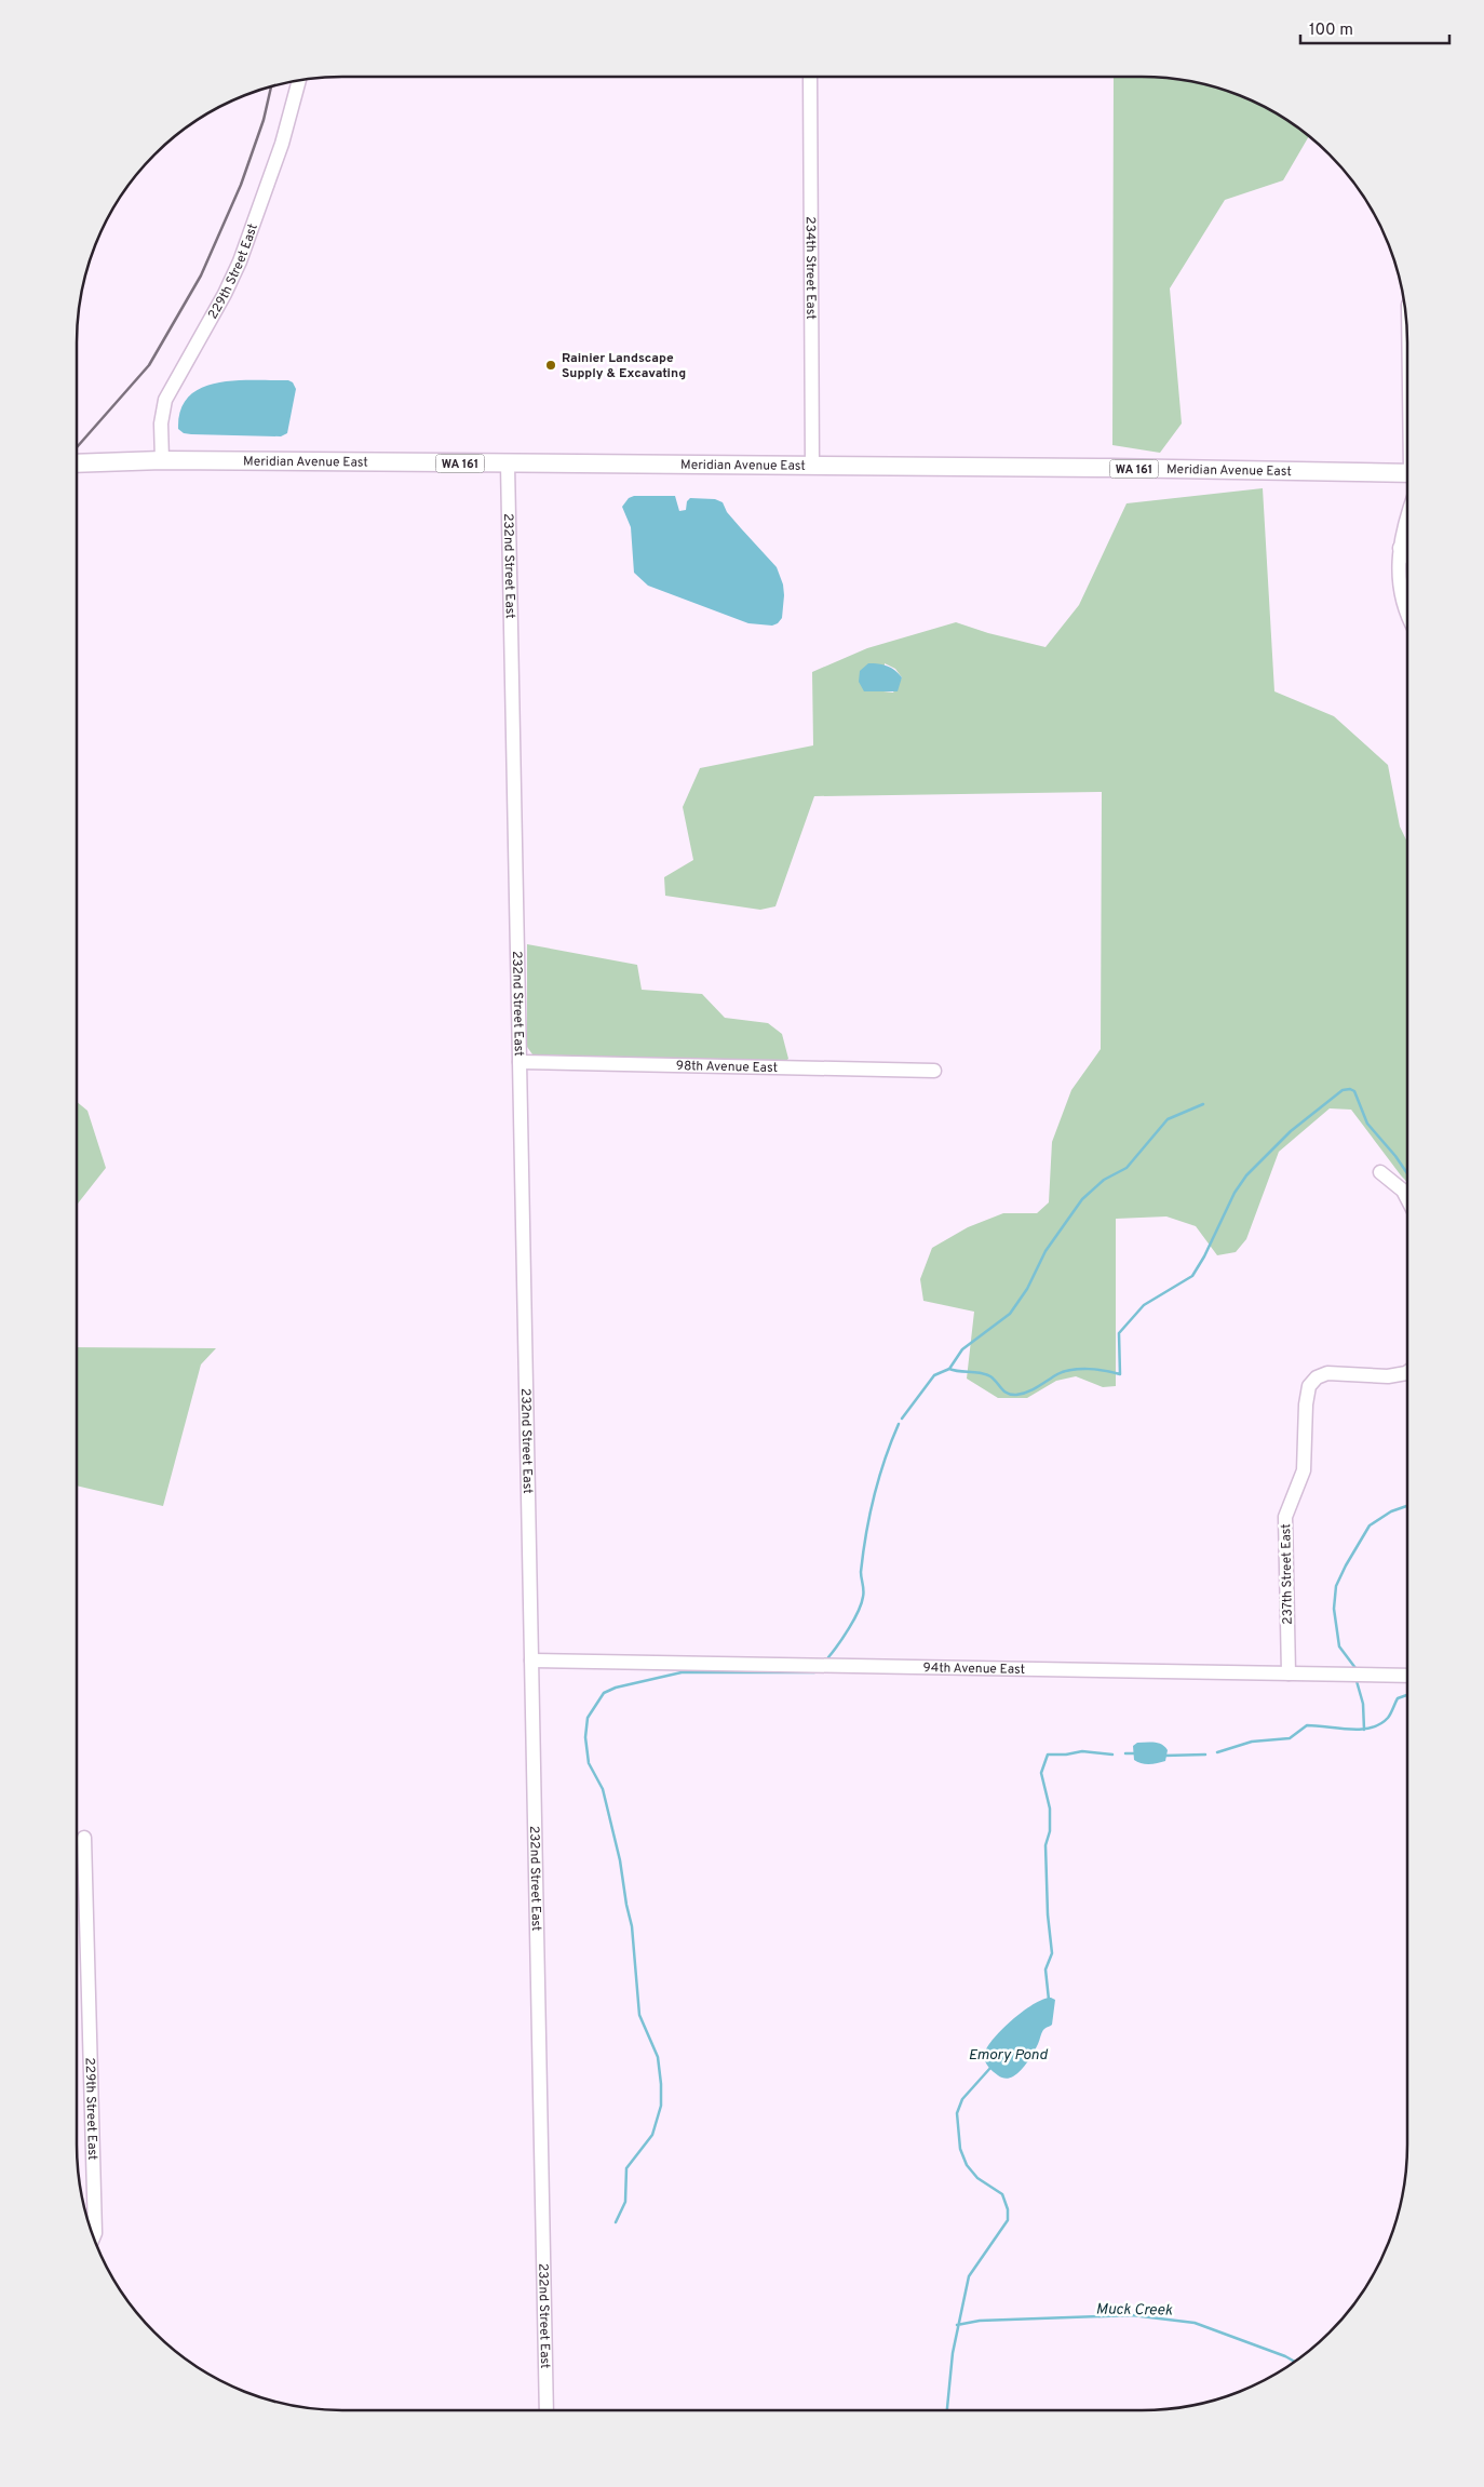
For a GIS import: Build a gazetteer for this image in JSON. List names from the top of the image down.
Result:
{
  "streets": {
    "main road": ["Meridian Avenue East", "WA 161"],
    "street": [
      "234th Street East",
      "229th Street East",
      "232nd Street East",
      "98th Avenue East",
      "237th Street East",
      "94th Avenue East"
    ]
  },
  "crossings": [
    ["234th Street East", "Meridian Avenue East"],
    ["229th Street East", "Meridian Avenue East"],
    ["Meridian Avenue East", "232nd Street East"],
    ["232nd Street East", "98th Avenue East"],
    ["232nd Street East", "94th Avenue East"],
    ["237th Street East", "94th Avenue East"]
  ],
  "water": ["Emory Pond", "Muck Creek"],
  "places": ["Rainier Landscape Supply & Excavating"],
  "scale_bar": "100 m"
}
